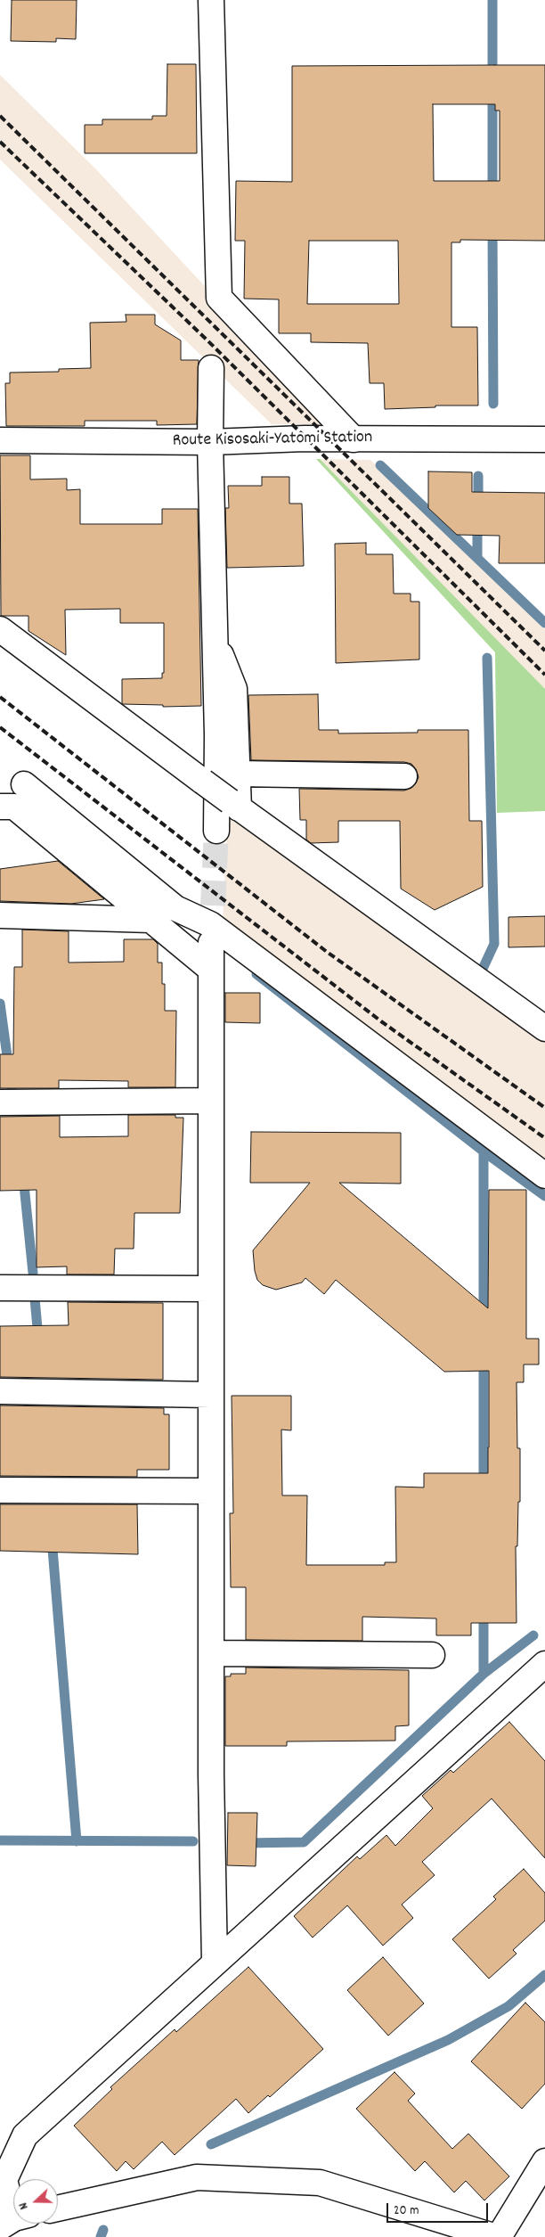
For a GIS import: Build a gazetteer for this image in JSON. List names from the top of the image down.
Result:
{
  "streets": {
    "street": ["Route Kisosaki-Yatomi Station"]
  },
  "scale_bar": "20 m",
  "north": "left"
}
